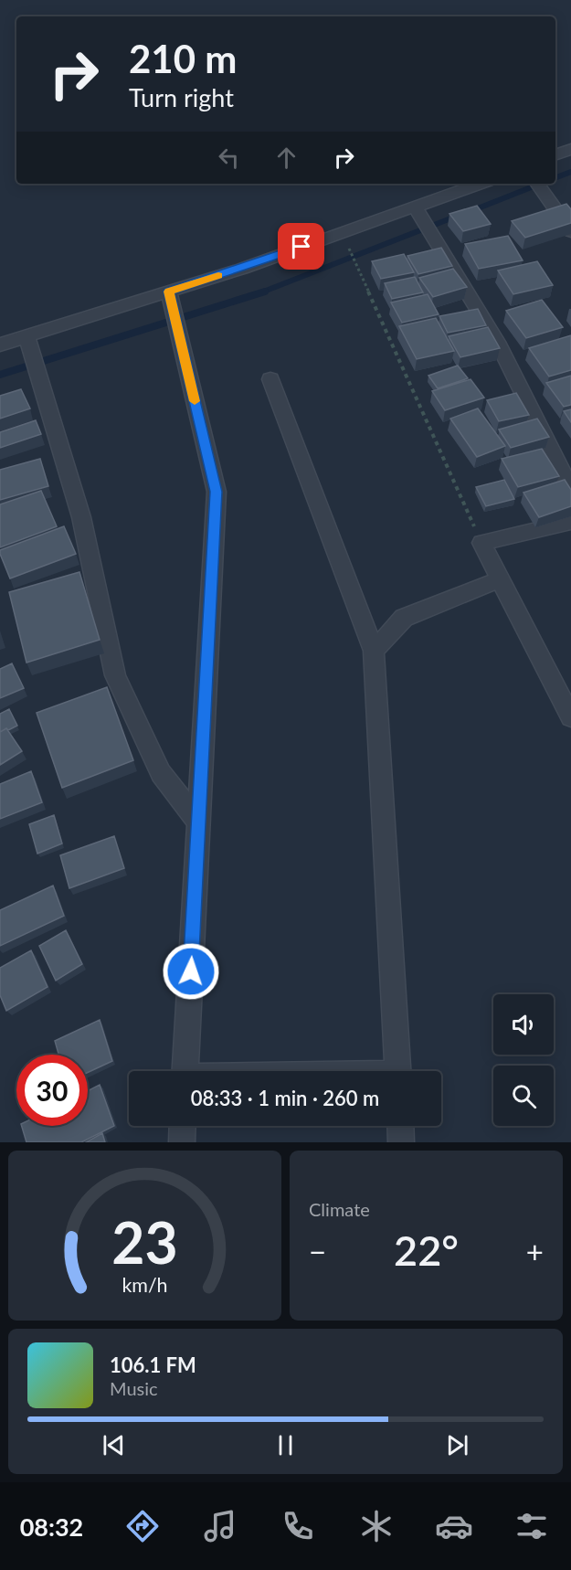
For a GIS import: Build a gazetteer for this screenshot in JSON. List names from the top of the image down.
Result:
{
  "page": {
    "turn": ["210 m", "Turn right"],
    "limit": "30",
    "trip": "08:33 · 1 min · 260 m",
    "tile": "Climate",
    "heat": ["−", "22°", "+"],
    "song": ["106.1 FM", "Music"],
    "tabs": "08:32",
    "gauge": ["23", "km/h"]
  }
}
